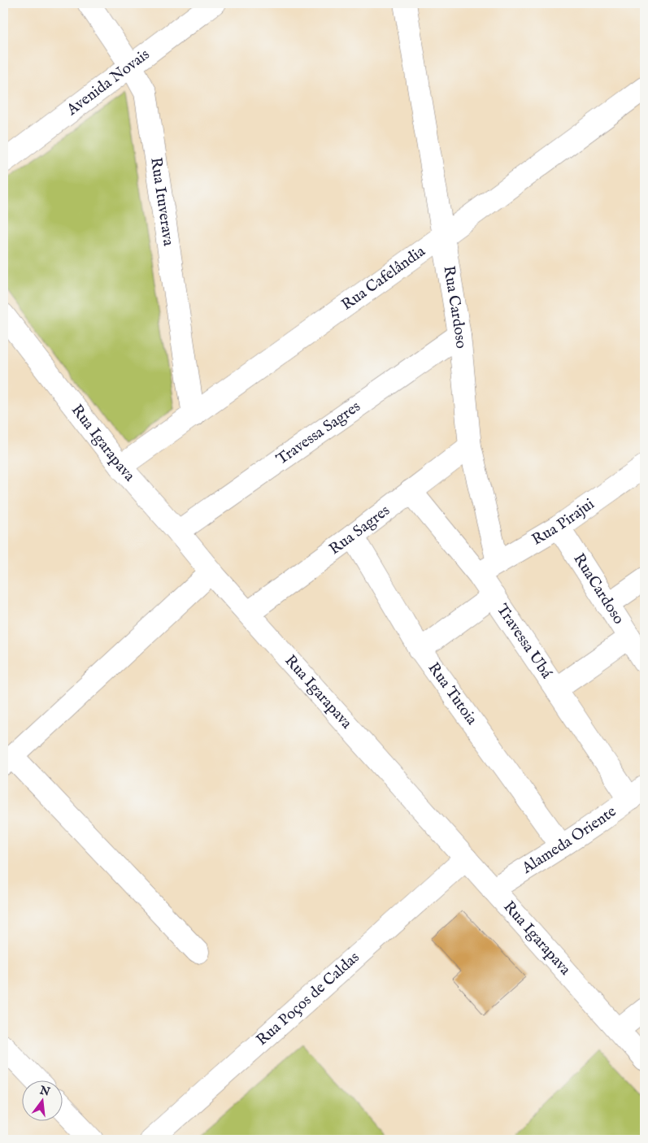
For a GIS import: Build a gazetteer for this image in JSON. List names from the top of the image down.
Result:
{
  "streets": {
    "street": [
      "Avenida Novais",
      "Rua Ituverava",
      "Rua Cafelândia",
      "Rua Cardoso",
      "Travessa Sagres",
      "Rua Igarapava",
      "Rua Pirajui",
      "Rua Sagres",
      "RuaCardoso",
      "Travessa Ubá",
      "Rua Tutoia",
      "Alameda Oriente",
      "Rua Poços de Caldas"
    ]
  },
  "crossings": [
    ["Avenida Novais", "Rua Ituverava"],
    ["Rua Ituverava", "Rua Cafelândia"],
    ["Rua Cafelândia", "Rua Cardoso"],
    ["Rua Cafelândia", "Rua Igarapava"],
    ["Rua Cardoso", "Travessa Sagres"],
    ["Rua Cardoso", "Rua Pirajui"],
    ["Rua Cardoso", "Rua Sagres"],
    ["Travessa Sagres", "Rua Igarapava"],
    ["Rua Igarapava", "Rua Sagres"],
    ["Rua Igarapava", "Alameda Oriente"],
    ["Rua Igarapava", "Rua Poços de Caldas"],
    ["Rua Pirajui", "RuaCardoso"],
    ["Rua Pirajui", "Travessa Ubá"],
    ["Rua Sagres", "Travessa Ubá"],
    ["Rua Sagres", "Rua Tutoia"],
    ["Travessa Ubá", "Alameda Oriente"],
    ["Rua Tutoia", "Alameda Oriente"]
  ],
  "north": "top"
}
